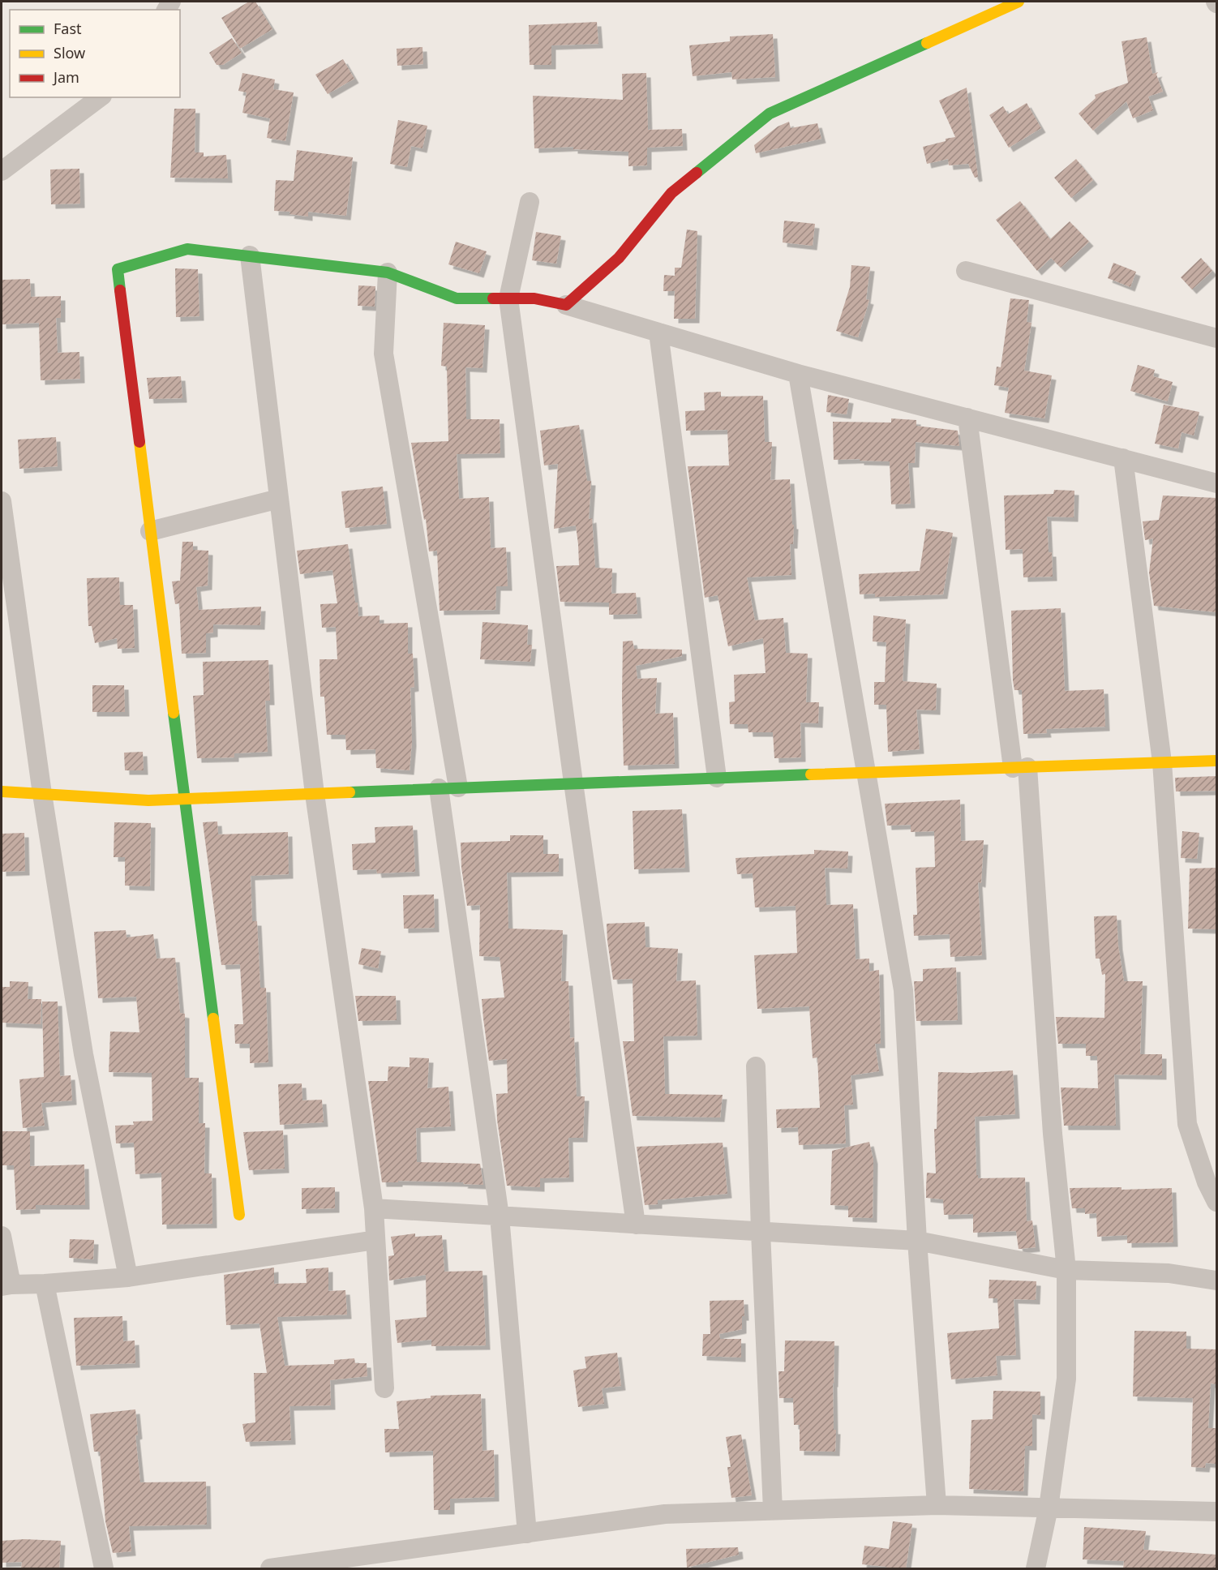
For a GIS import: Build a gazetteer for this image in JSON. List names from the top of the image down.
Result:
{
  "legend": ["Fast", "Slow", "Jam"]
}
